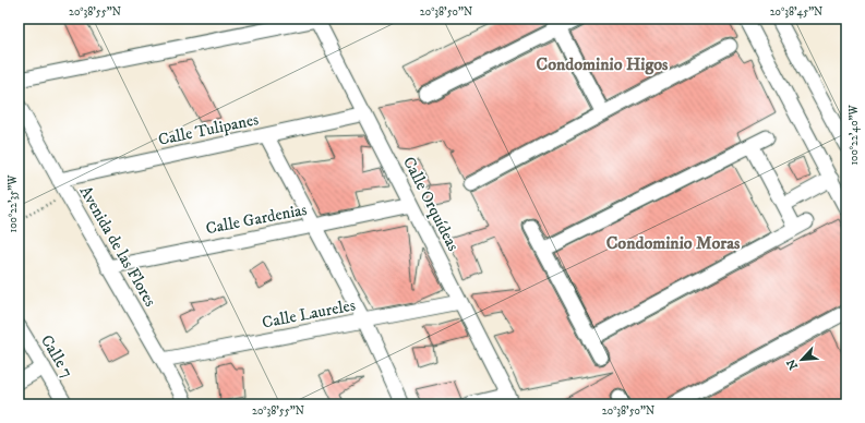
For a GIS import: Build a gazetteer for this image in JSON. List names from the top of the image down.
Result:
{
  "streets": {
    "street": [
      "Calle Tulipanes",
      "Calle Orquídeas",
      "Calle Gardenias",
      "Avenida de las Flores",
      "Calle Laureles",
      "Calle 7"
    ]
  },
  "crossings": [
    ["Calle Tulipanes", "Calle Orquídeas"],
    ["Calle Tulipanes", "Avenida de las Flores"],
    ["Calle Orquídeas", "Calle Gardenias"],
    ["Calle Orquídeas", "Calle Laureles"],
    ["Calle Gardenias", "Avenida de las Flores"],
    ["Avenida de las Flores", "Calle Laureles"]
  ],
  "districts": ["Condominio Higos", "Condominio Moras"],
  "north": "bottom left",
  "coordinates": [
    "20°38'55\"N",
    "20°38'50\"N",
    "20°38'45\"N",
    "100°22'40\"W",
    "100°22'35\"W"
  ]
}
